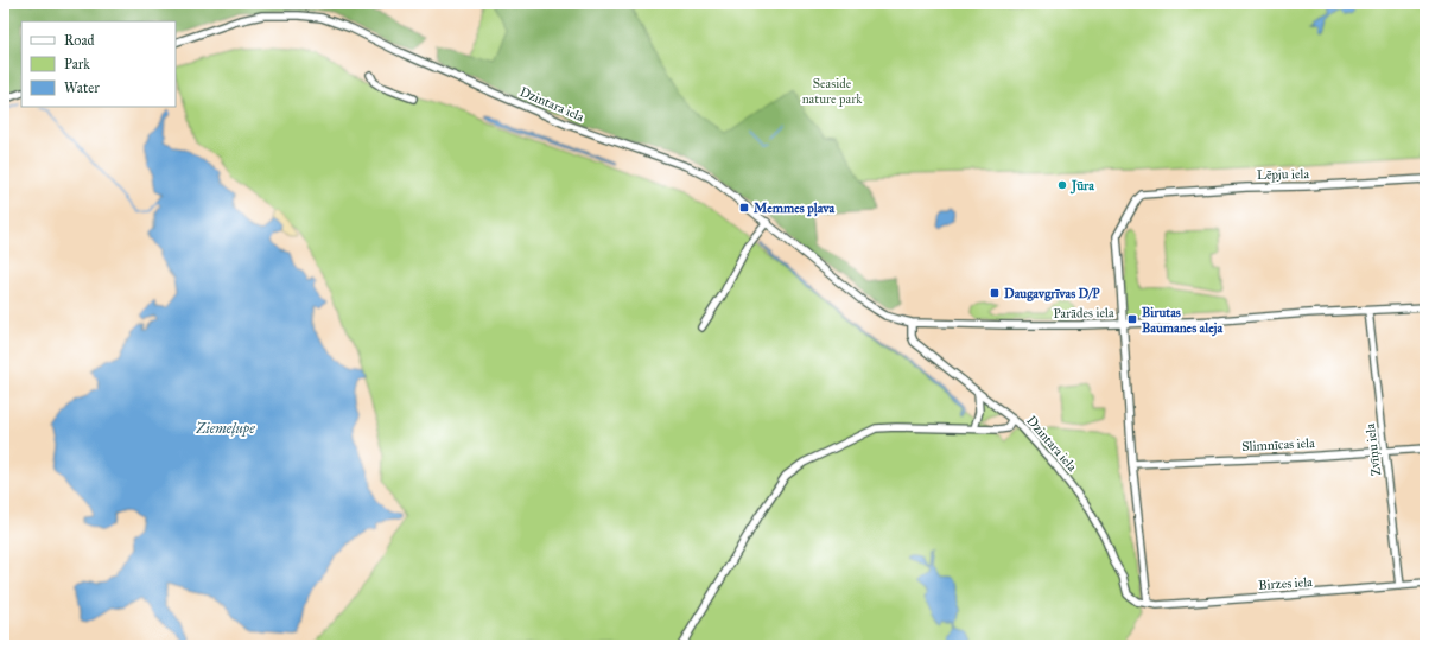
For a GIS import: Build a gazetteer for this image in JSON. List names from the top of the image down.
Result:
{
  "streets": {
    "street": [
      "Dzintara iela",
      "Lēpju iela",
      "Parādes iela",
      "Slimnīcas iela",
      "Zvīņu iela",
      "Birzes iela"
    ]
  },
  "crossings": [
    ["Dzintara iela", "Parādes iela"],
    ["Dzintara iela", "Birzes iela"],
    ["Lēpju iela", "Parādes iela"],
    ["Parādes iela", "Zvīņu iela"],
    ["Slimnīcas iela", "Zvīņu iela"],
    ["Zvīņu iela", "Birzes iela"]
  ],
  "water": ["Ziemeļupe"],
  "parks": ["Seaside nature park"],
  "places": {
    "other": ["Jūra"],
    "transit": ["Memmes pļava", "Daugavgrīvas D/P", "Birutas Baumanes aleja"]
  },
  "legend": ["Road", "Park", "Water"]
}
